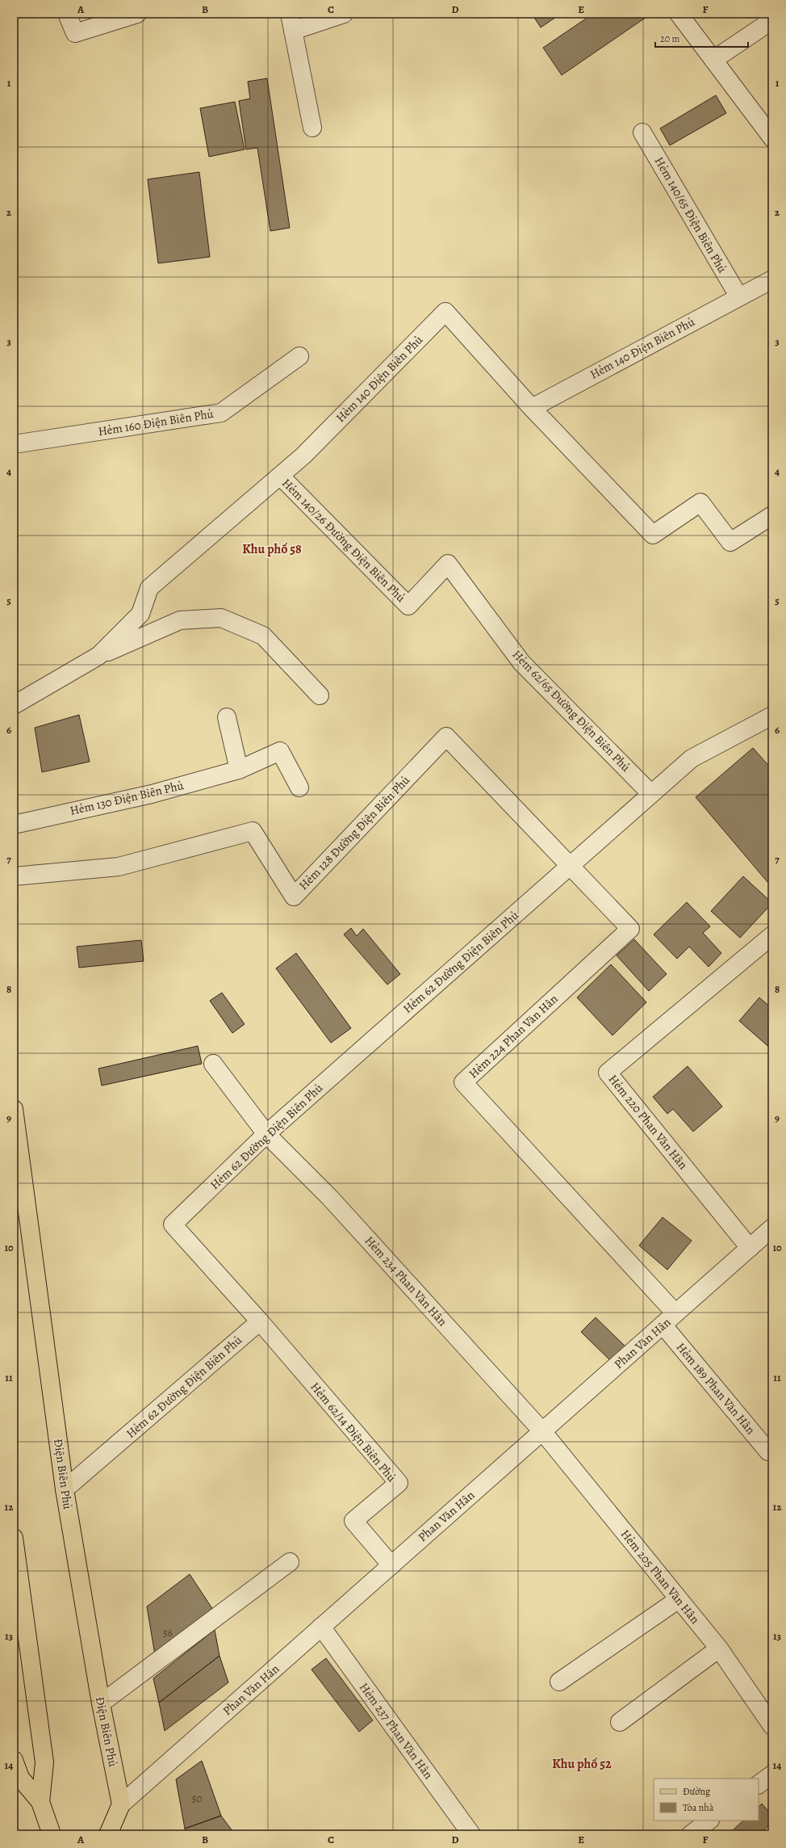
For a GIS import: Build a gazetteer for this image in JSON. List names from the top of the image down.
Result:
{
  "streets": {
    "main road": ["Điện Biên Phủ"],
    "street": [
      "Hẻm 140/65 Điện Biên Phủ",
      "Hẻm 140 Điện Biên Phủ",
      "Hẻm 160 Điện Biên Phủ",
      "Hẻm 140/26 Đường Điện Biên Phủ",
      "Hẻm 62/65 Đường Điện Biên Phủ",
      "Hẻm 130 Điện Biên Phủ",
      "Hẻm 128 Đường Điện Biên Phủ",
      "Hẻm 62 Đường Điện Biên Phủ",
      "Hẻm 224 Phan Văn Hân",
      "Hẻm 220 Phan Văn Hân",
      "Hẻm 234 Phan Văn Hân",
      "Phan Văn Hân",
      "Hẻm 189 Phan Văn Hân",
      "Hẻm 62/14 Điện Biên Phủ",
      "Hẻm 205 Phan Văn Hân",
      "Hẻm 237 Phan Văn Hân"
    ]
  },
  "crossings": [
    ["Hẻm 140/65 Điện Biên Phủ", "Hẻm 140 Điện Biên Phủ"],
    ["Hẻm 140 Điện Biên Phủ", "Hẻm 140/26 Đường Điện Biên Phủ"],
    ["Hẻm 140/26 Đường Điện Biên Phủ", "Hẻm 62/65 Đường Điện Biên Phủ"],
    ["Hẻm 62/65 Đường Điện Biên Phủ", "Hẻm 62 Đường Điện Biên Phủ"],
    ["Hẻm 128 Đường Điện Biên Phủ", "Hẻm 62 Đường Điện Biên Phủ"],
    ["Hẻm 128 Đường Điện Biên Phủ", "Hẻm 224 Phan Văn Hân"],
    ["Hẻm 62 Đường Điện Biên Phủ", "Hẻm 224 Phan Văn Hân"],
    ["Hẻm 62 Đường Điện Biên Phủ", "Hẻm 234 Phan Văn Hân"],
    ["Hẻm 62 Đường Điện Biên Phủ", "Hẻm 62/14 Điện Biên Phủ"],
    ["Hẻm 62 Đường Điện Biên Phủ", "Điện Biên Phủ"],
    ["Hẻm 224 Phan Văn Hân", "Phan Văn Hân"],
    ["Hẻm 220 Phan Văn Hân", "Phan Văn Hân"],
    ["Hẻm 234 Phan Văn Hân", "Phan Văn Hân"],
    ["Hẻm 234 Phan Văn Hân", "Hẻm 205 Phan Văn Hân"],
    ["Phan Văn Hân", "Hẻm 189 Phan Văn Hân"],
    ["Phan Văn Hân", "Hẻm 62/14 Điện Biên Phủ"],
    ["Phan Văn Hân", "Điện Biên Phủ"],
    ["Phan Văn Hân", "Hẻm 205 Phan Văn Hân"],
    ["Phan Văn Hân", "Hẻm 237 Phan Văn Hân"]
  ],
  "districts": ["Khu phố 58", "Khu phố 52"],
  "house_numbers": ["56", "50"],
  "legend": ["Đường", "Tòa nhà"],
  "scale_bar": "20 m",
  "grid": {
    "columns": [
      "A",
      "B",
      "C",
      "D",
      "E",
      "F"
    ],
    "rows": [
      "1",
      "2",
      "3",
      "4",
      "5",
      "6",
      "7",
      "8",
      "9",
      "10",
      "11",
      "12",
      "13",
      "14"
    ]
  }
}
